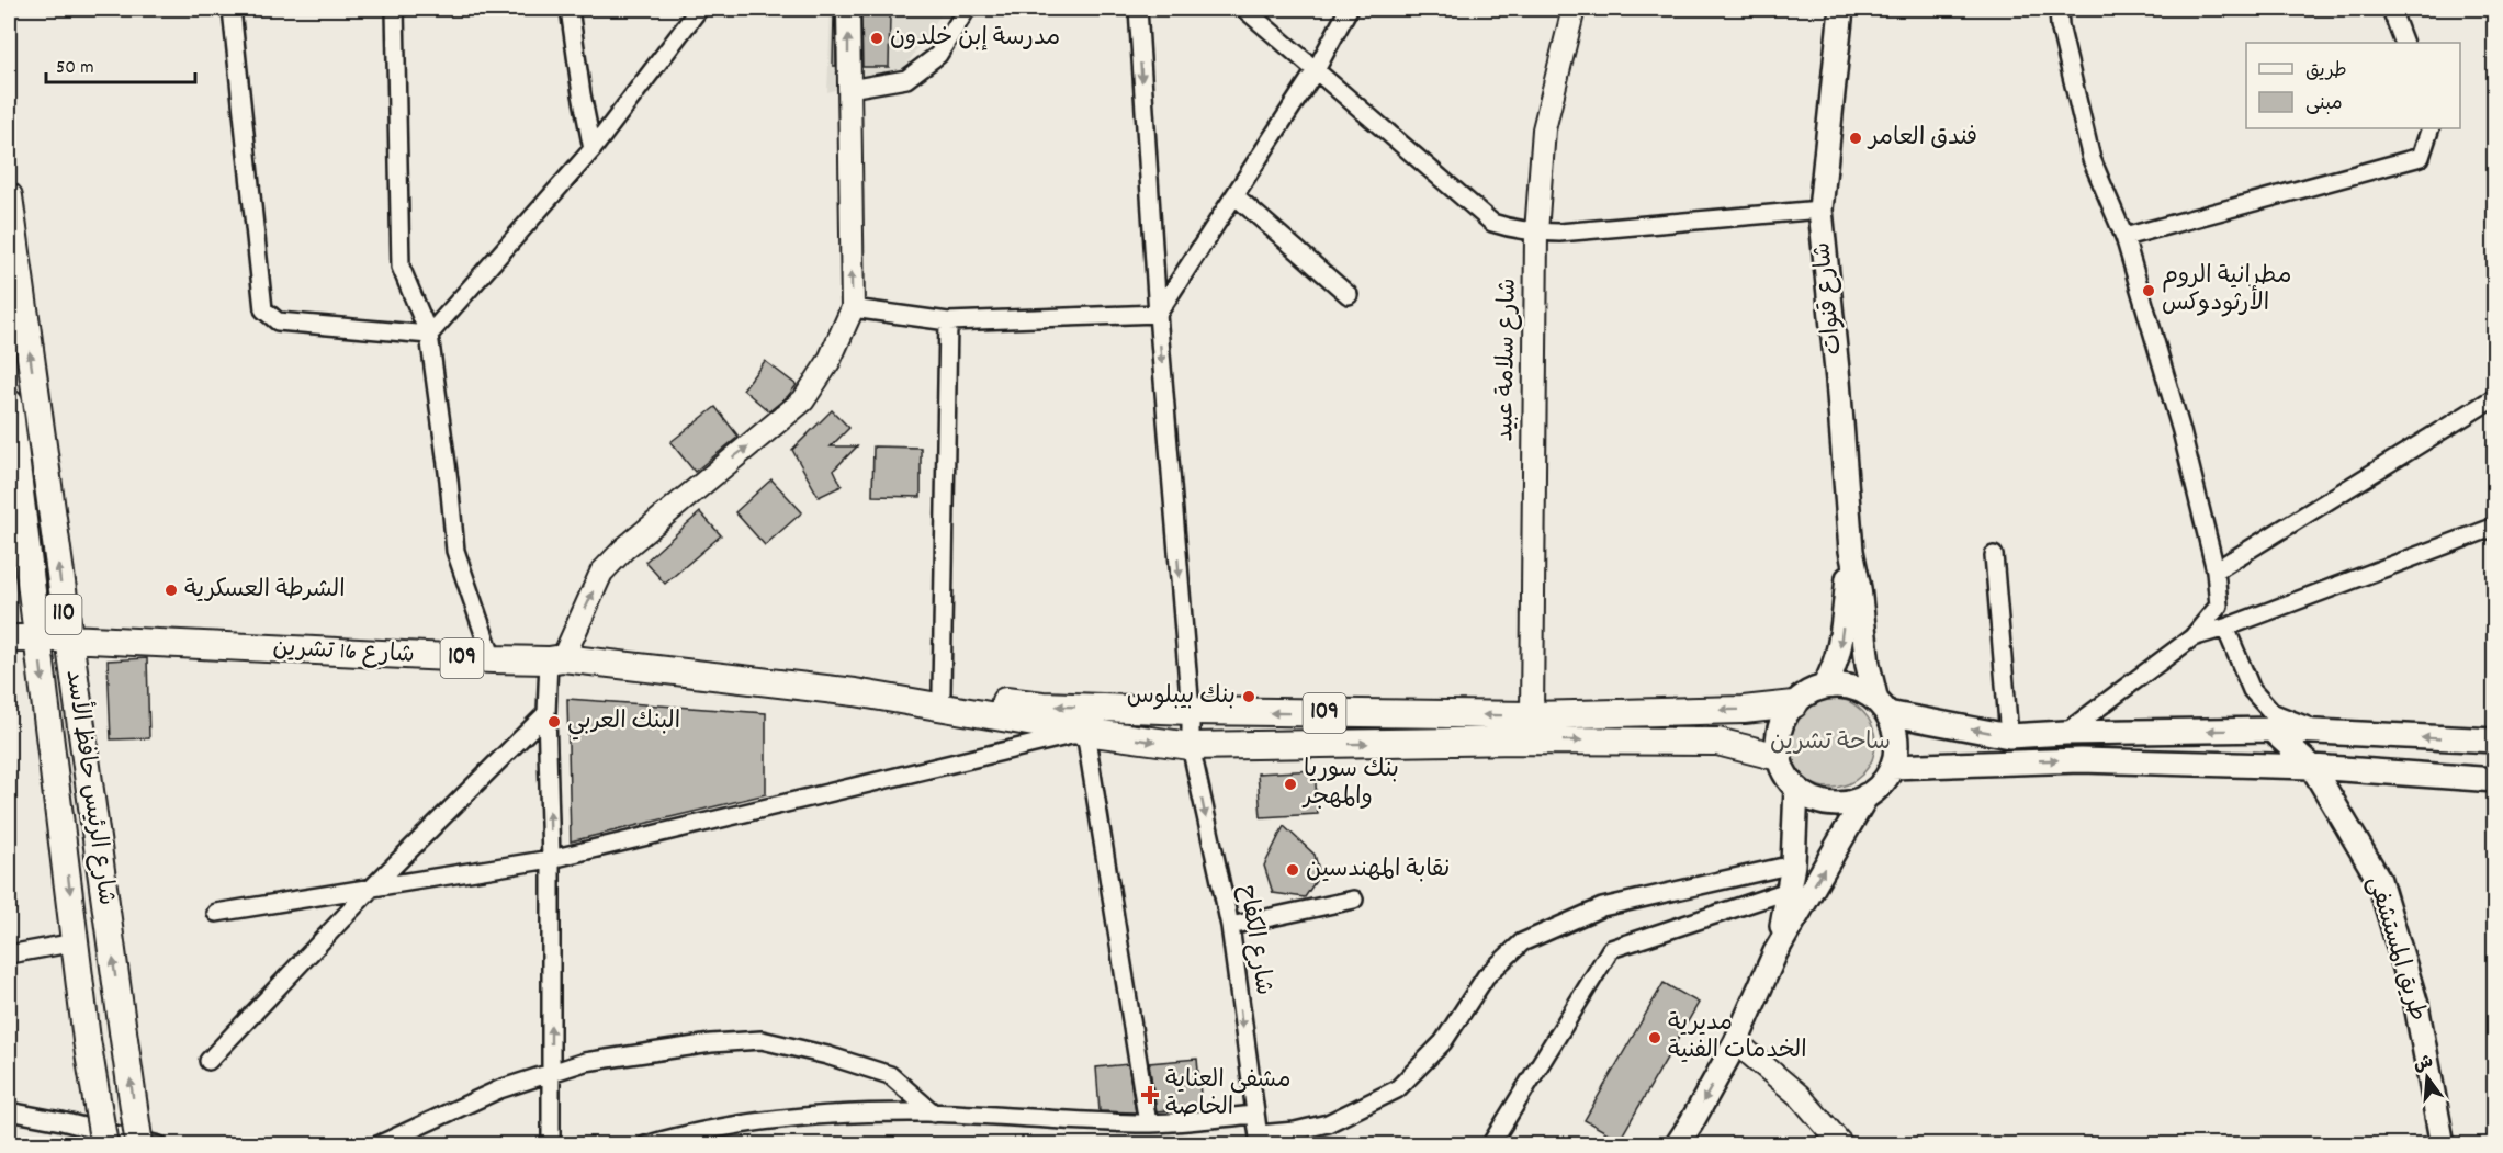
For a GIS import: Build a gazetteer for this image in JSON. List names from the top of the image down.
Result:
{
  "streets": {
    "main road": [
      "شارع قنوات",
      "110",
      "شارع 16 تشرين",
      "109",
      "شارع الرئيس حافظ الأسد",
      "طريق المستشفى"
    ],
    "street": ["شارع سلامة عبيد", "شارع الكفاح"]
  },
  "crossings": [
    ["شارع قنوات", "109"],
    ["شارع سلامة عبيد", "109"],
    ["شارع 16 تشرين", "109"],
    ["شارع 16 تشرين", "شارع الرئيس حافظ الأسد"],
    ["109", "شارع الرئيس حافظ الأسد"],
    ["109", "شارع الكفاح"]
  ],
  "parks": ["ساحة تشرين"],
  "places": {
    "other": [
      "مدرسة إبن خلدون",
      "فندق العامر",
      "مطرانية الروم الأرثودوكس",
      "الشرطة العسكرية",
      "بنك بيبلوس",
      "البنك العربي",
      "بنك سوريا والمهجر",
      "نقابة المهندسين",
      "مديرية الخدمات الفنية"
    ],
    "health": ["مشفى العناية الخاصة"]
  },
  "legend": ["طريق", "مبنى"],
  "scale_bar": "50 m",
  "north": "top"
}
